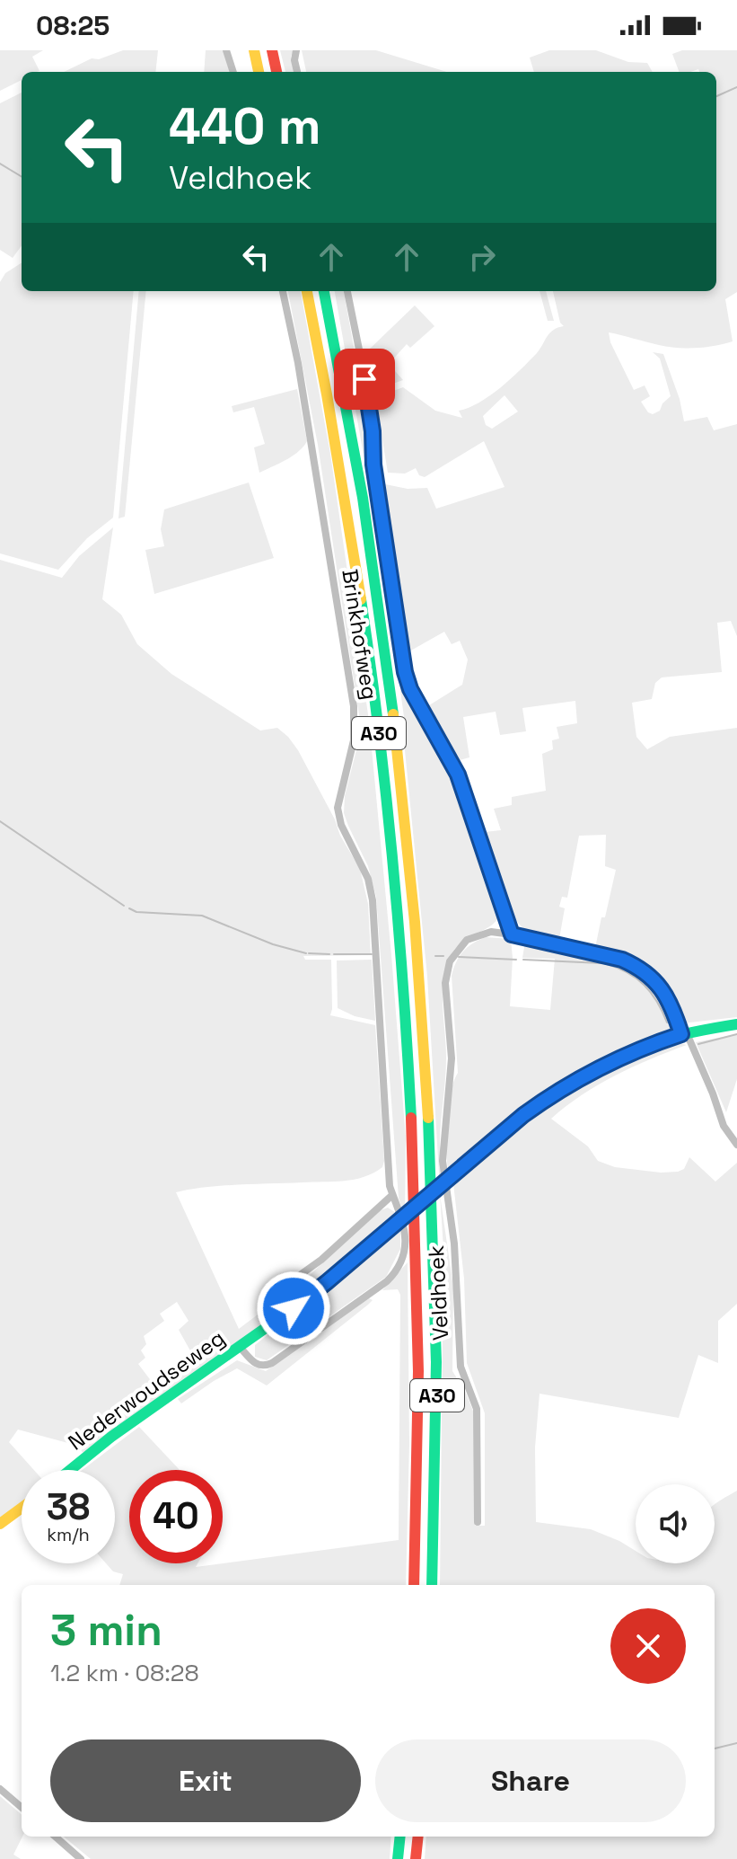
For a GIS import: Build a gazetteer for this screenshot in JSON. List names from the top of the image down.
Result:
{
  "streets": {
    "main road": ["A30", "Nederwoudseweg"],
    "street": ["Brinkhofweg", "Veldhoek"]
  },
  "crossings": [
    ["Brinkhofweg", "Nederwoudseweg"],
    ["Veldhoek", "Nederwoudseweg"]
  ],
  "page": {
    "status": "08:25",
    "turn": ["440 m", "Veldhoek"],
    "speed": "38 km/h",
    "limit": "40",
    "heading": ["3 min", "1.2 km · 08:28"],
    "buttons": ["Exit", "Share"]
  }
}
